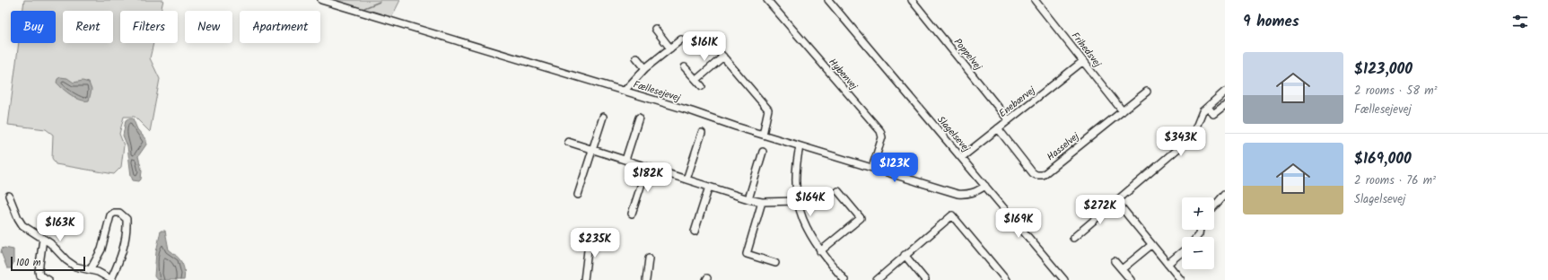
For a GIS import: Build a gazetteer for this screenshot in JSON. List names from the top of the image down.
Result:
{
  "streets": {
    "street": [
      "Frihedsvej",
      "Poppelvej",
      "Hybenvej",
      "Fællesejevej",
      "Enebærvej",
      "Slagelsevej",
      "Hasselvej"
    ]
  },
  "crossings": [
    ["Frihedsvej", "Enebærvej"],
    ["Frihedsvej", "Hasselvej"],
    ["Poppelvej", "Enebærvej"],
    ["Hybenvej", "Fællesejevej"],
    ["Fællesejevej", "Slagelsevej"],
    ["Enebærvej", "Slagelsevej"],
    ["Enebærvej", "Hasselvej"]
  ],
  "scale_bar": "100 m",
  "page": {
    "heading": "9 homes",
    "chip": [
      "Buy",
      "Rent",
      "Filters",
      "New",
      "Apartment"
    ],
    "price": [
      "$161K",
      "$343K",
      "$123K",
      "$182K",
      "$164K",
      "$272K",
      "$169K",
      "$163K",
      "$235K"
    ],
    "list": [
      {
        "name": "$123,000",
        "note": "2 rooms · 58 m² · Fællesejevej"
      },
      {
        "name": "$169,000",
        "note": "2 rooms · 76 m² · Slagelsevej"
      }
    ],
    "map_buttons": ["+", "−"],
    "scale": "100 m"
  }
}
